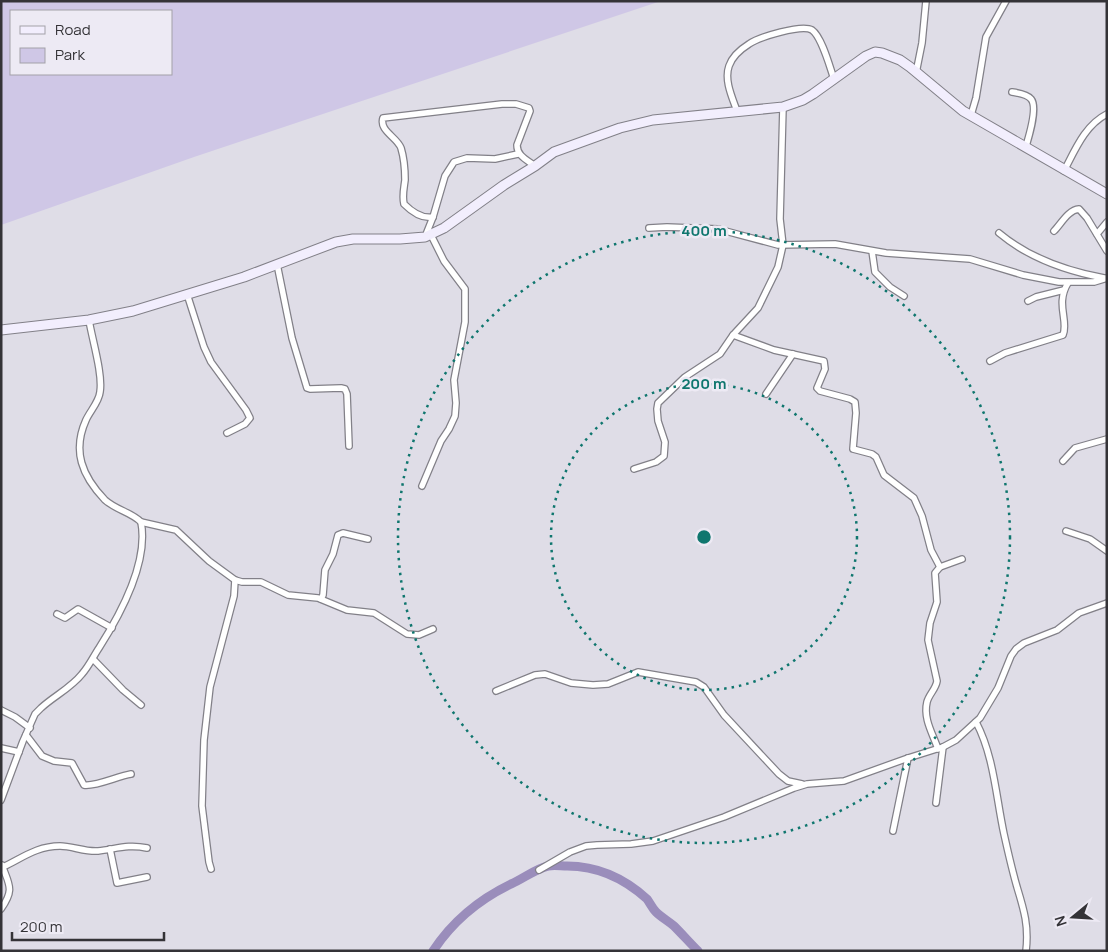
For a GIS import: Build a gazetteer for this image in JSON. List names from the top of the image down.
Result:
{
  "legend": ["Road", "Park"],
  "scale_bar": "200 m",
  "north": "left",
  "rings": ["400 m", "200 m"]
}
